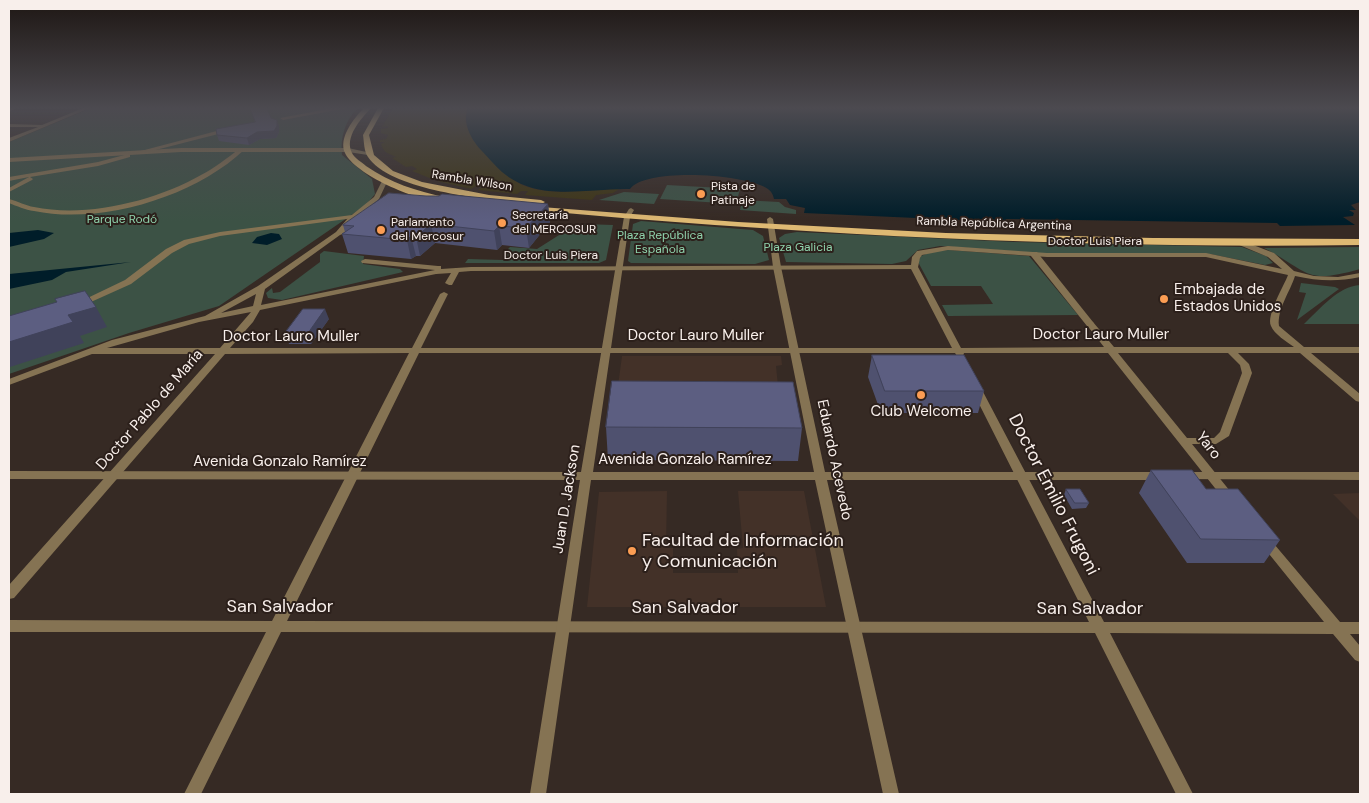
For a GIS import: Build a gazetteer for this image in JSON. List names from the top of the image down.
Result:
{
  "streets": {
    "main road": ["Rambla Wilson", "Rambla República Argentina"],
    "street": [
      "Doctor Luis Piera",
      "Doctor Lauro Muller",
      "Doctor Pablo de María",
      "Yaro",
      "Avenida Gonzalo Ramírez",
      "Eduardo Acevedo",
      "Doctor Emilio Frugoni",
      "Juan D. Jackson",
      "San Salvador"
    ]
  },
  "crossings": [
    ["Rambla Wilson", "Rambla República Argentina"],
    ["Rambla Wilson", "Juan D. Jackson"],
    ["Rambla República Argentina", "Eduardo Acevedo"],
    ["Rambla República Argentina", "Juan D. Jackson"],
    ["Doctor Luis Piera", "Doctor Lauro Muller"],
    ["Doctor Luis Piera", "Doctor Pablo de María"],
    ["Doctor Luis Piera", "Yaro"],
    ["Doctor Luis Piera", "Eduardo Acevedo"],
    ["Doctor Luis Piera", "Doctor Emilio Frugoni"],
    ["Doctor Luis Piera", "Juan D. Jackson"],
    ["Doctor Lauro Muller", "Doctor Pablo de María"],
    ["Doctor Lauro Muller", "Yaro"],
    ["Doctor Lauro Muller", "Eduardo Acevedo"],
    ["Doctor Lauro Muller", "Doctor Emilio Frugoni"],
    ["Doctor Lauro Muller", "Juan D. Jackson"],
    ["Doctor Pablo de María", "Avenida Gonzalo Ramírez"],
    ["Yaro", "Avenida Gonzalo Ramírez"],
    ["Avenida Gonzalo Ramírez", "Eduardo Acevedo"],
    ["Avenida Gonzalo Ramírez", "Doctor Emilio Frugoni"],
    ["Avenida Gonzalo Ramírez", "Juan D. Jackson"],
    ["Eduardo Acevedo", "San Salvador"],
    ["Doctor Emilio Frugoni", "San Salvador"],
    ["Juan D. Jackson", "San Salvador"]
  ],
  "parks": ["Parque Rodó", "Plaza República Española", "Plaza Galicia"],
  "places": [
    "Pista de Patinaje",
    "Secretaría del MERCOSUR",
    "Parlamento del Mercosur",
    "Embajada de Estados Unidos",
    "Club Welcome",
    "Facultad de Información y Comunicación"
  ]
}
